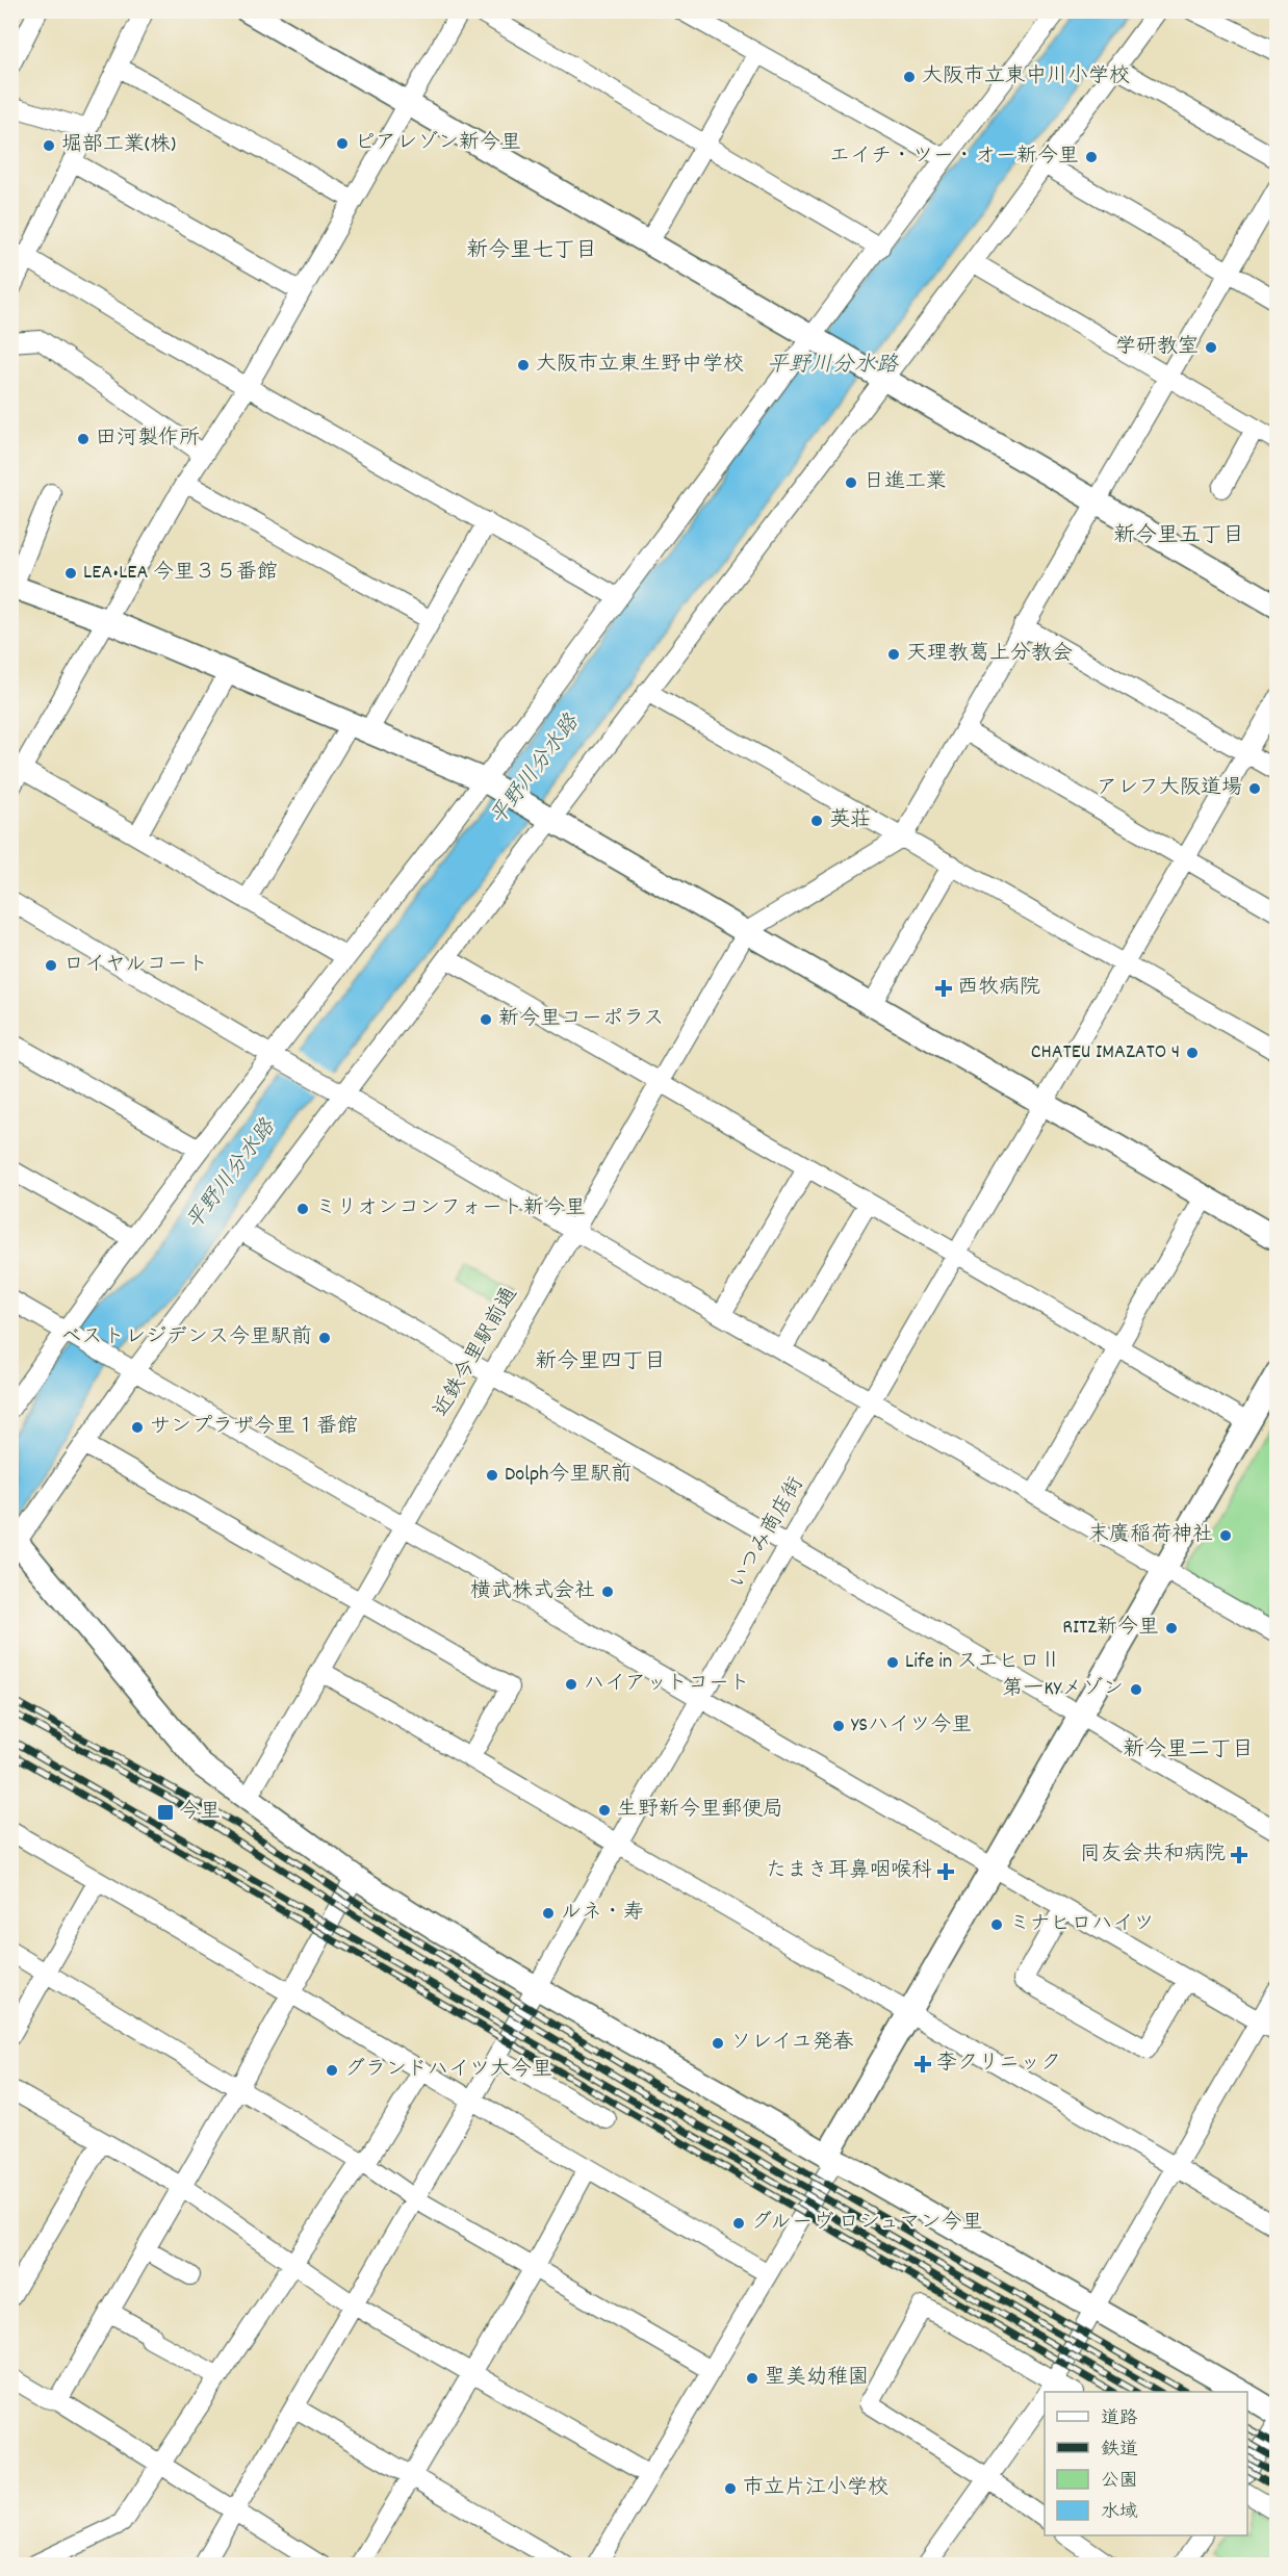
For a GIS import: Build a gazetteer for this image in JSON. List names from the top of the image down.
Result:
{
  "streets": {
    "street": ["近鉄今里駅前通", "いつみ商店街"]
  },
  "districts": [
    "新今里七丁目",
    "新今里五丁目",
    "新今里四丁目",
    "新今里二丁目"
  ],
  "water": ["平野川分水路"],
  "places": {
    "other": [
      "大阪市立東中川小学校",
      "ピアレゾン新今里",
      "堀部工業(株)",
      "エイチ・ツー・オー新今里",
      "学研教室",
      "大阪市立東生野中学校",
      "田河製作所",
      "日進工業",
      "LEA•LEA 今里３５番館",
      "天理教葛上分教会",
      "アレフ大阪道場",
      "英荘",
      "ロイヤルコート",
      "新今里コーポラス",
      "CHATEU IMAZATO 4",
      "ミリオンコンフォート新今里",
      "ベストレジデンス今里駅前",
      "サンプラザ今里１番館",
      "Dolph今里駅前",
      "末廣稲荷神社",
      "横武株式会社",
      "RITZ新今里",
      "Life in スエヒロⅡ",
      "ハイアットコート",
      "第一KYメゾン",
      "YSハイツ今里",
      "生野新今里郵便局",
      "ルネ・寿",
      "ミナヒロハイツ",
      "ソレイユ発春",
      "グランドハイツ大今里",
      "グルーヴ ロシュマン今里",
      "聖美幼稚園",
      "市立片江小学校"
    ],
    "health": [
      "西牧病院",
      "同友会共和病院",
      "たまき耳鼻咽喉科",
      "李クリニック"
    ],
    "transit": ["今里"]
  },
  "legend": [
    "道路",
    "鉄道",
    "公園",
    "水域"
  ]
}
